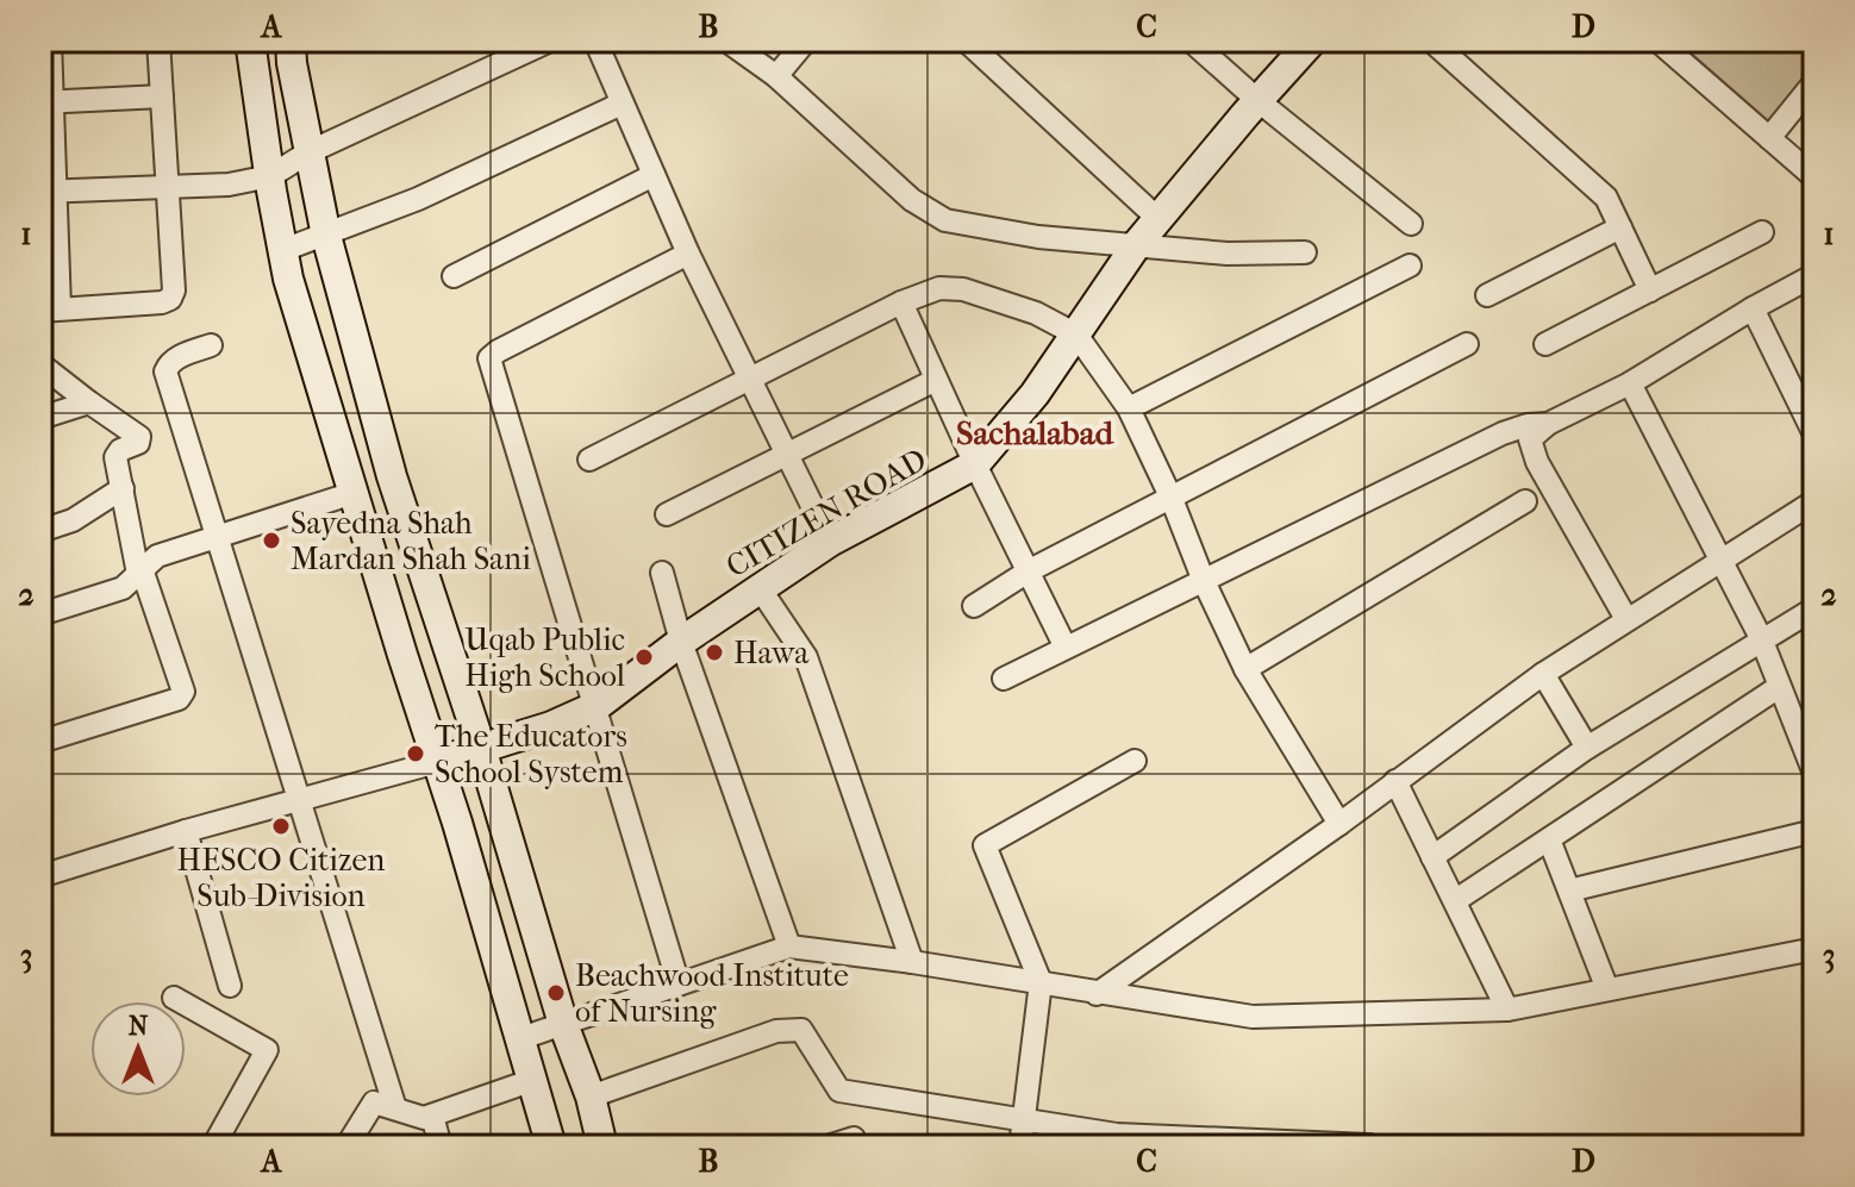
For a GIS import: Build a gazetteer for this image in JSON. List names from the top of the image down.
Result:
{
  "streets": {
    "street": ["CITIZEN ROAD"]
  },
  "districts": ["Sachalabad"],
  "places": [
    "Sayedna Shah Mardan Shah Sani",
    "Hawa",
    "Uqab Public High School",
    "The Educators School System",
    "HESCO Citizen Sub-Division",
    "Beachwood Institute of Nursing"
  ],
  "north": "top",
  "grid": {
    "columns": [
      "A",
      "B",
      "C",
      "D"
    ],
    "rows": ["1", "2", "3"]
  }
}
